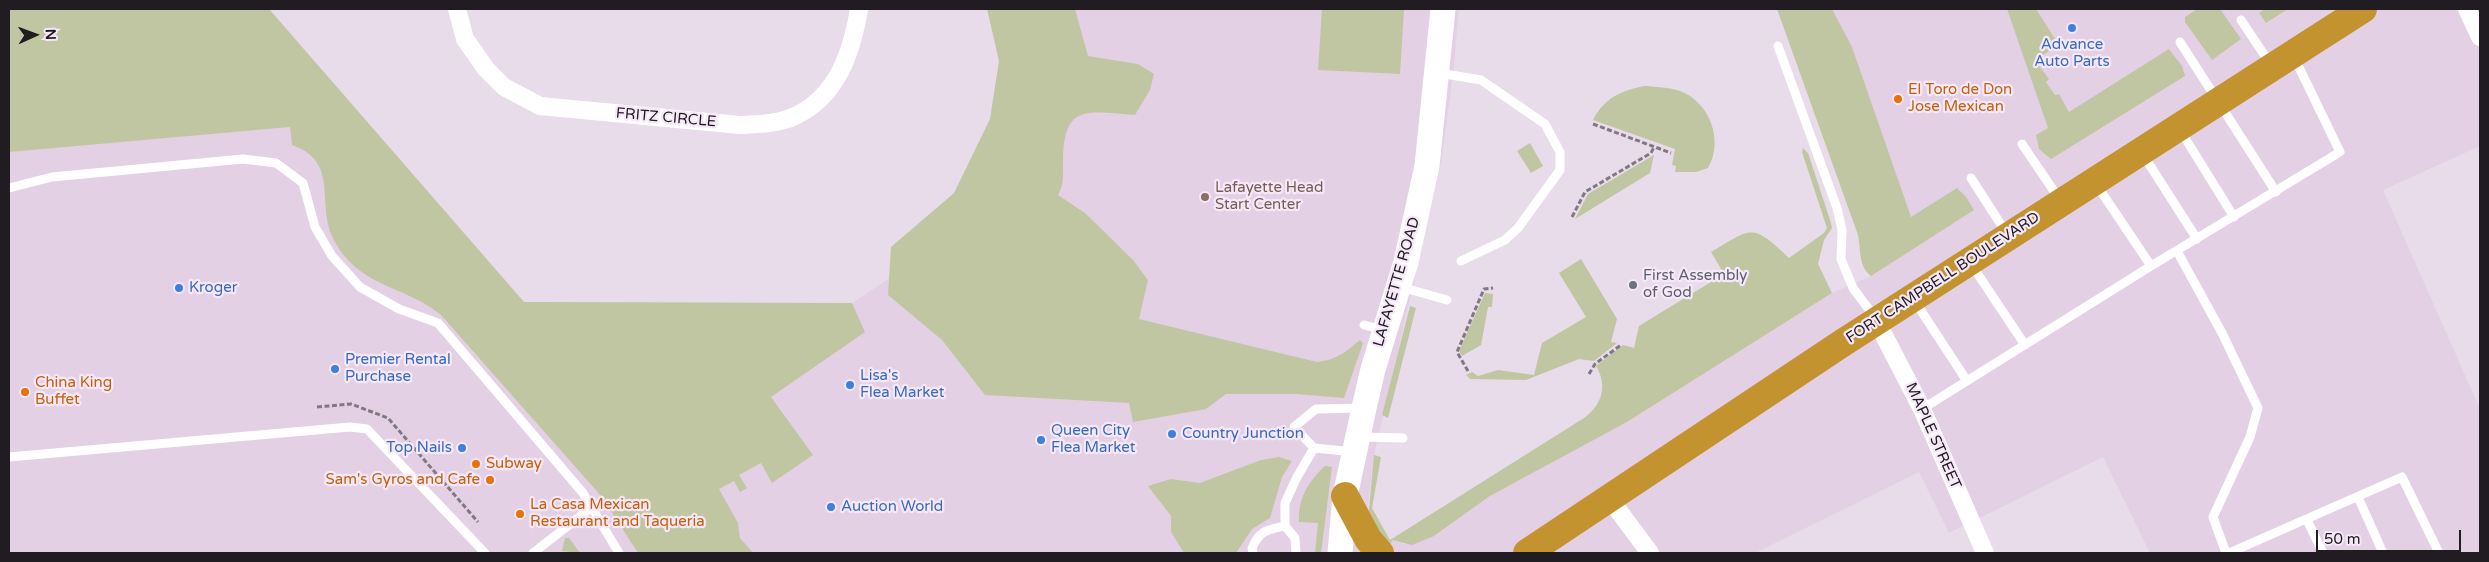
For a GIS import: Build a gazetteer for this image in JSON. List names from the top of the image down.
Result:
{
  "streets": {
    "highway": ["FORT CAMPBELL BOULEVARD"],
    "main road": ["LAFAYETTE ROAD"],
    "street": ["FRITZ CIRCLE", "MAPLE STREET"]
  },
  "crossings": [
    ["FORT CAMPBELL BOULEVARD", "MAPLE STREET"]
  ],
  "places": [
    "Advance Auto Parts",
    "El Toro de Don Jose Mexican",
    "Lafayette Head Start Center",
    "First Assembly of God",
    "Kroger",
    "Premier Rental Purchase",
    "Lisa's Flea Market",
    "China King Buffet",
    "Country Junction",
    "Queen City Flea Market",
    "Top Nails",
    "Subway",
    "Sam's Gyros and Cafe",
    "Auction World",
    "La Casa Mexican Restaurant and Taqueria"
  ],
  "scale_bar": "50 m",
  "north": "right"
}
